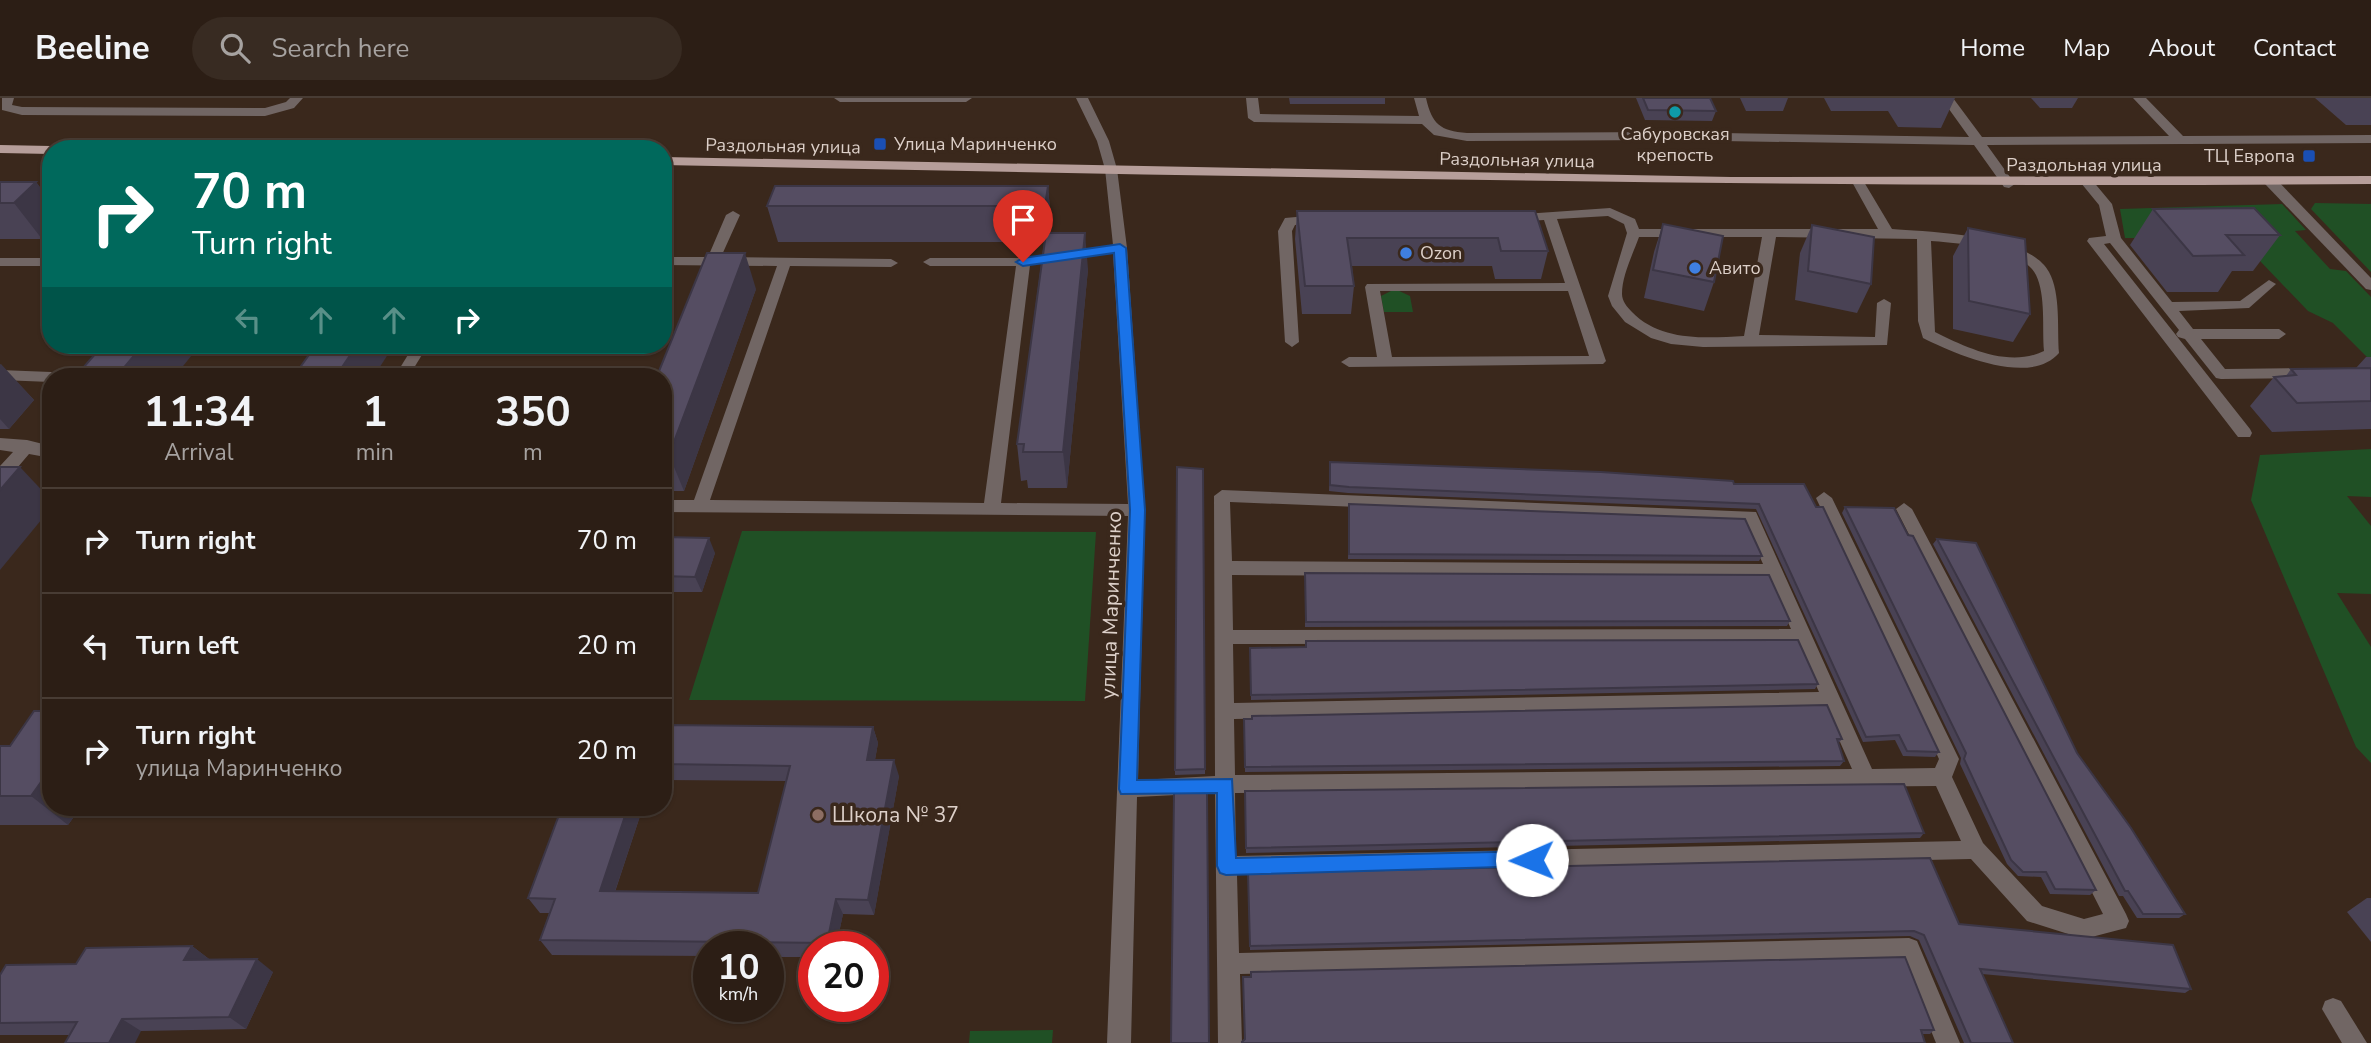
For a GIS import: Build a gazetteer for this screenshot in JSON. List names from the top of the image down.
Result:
{
  "streets": {
    "main road": ["Раздольная улица"],
    "street": ["улица Маринченко"]
  },
  "crossings": [
    ["Раздольная улица", "улица Маринченко"]
  ],
  "places": {
    "other": [
      "Сабуровская крепость",
      "Ozon",
      "Авито",
      "Школа № 37"
    ],
    "transit": ["Улица Маринченко", "ТЦ Европа"]
  },
  "page": {
    "header": "Beeline",
    "search": "Search here",
    "nav": [
      "Home",
      "Map",
      "About",
      "Contact"
    ],
    "turn": ["70 m", "Turn right"],
    "eta": [
      "11:34",
      "Arrival",
      "1",
      "min",
      "350",
      "m"
    ],
    "list": [
      {
        "name": "Turn right",
        "value": "70 m"
      },
      {
        "name": "Turn left",
        "value": "20 m"
      },
      {
        "name": "Turn right",
        "note": "улица Маринченко",
        "value": "20 m"
      }
    ],
    "speed": "10 km/h",
    "limit": "20"
  }
}
